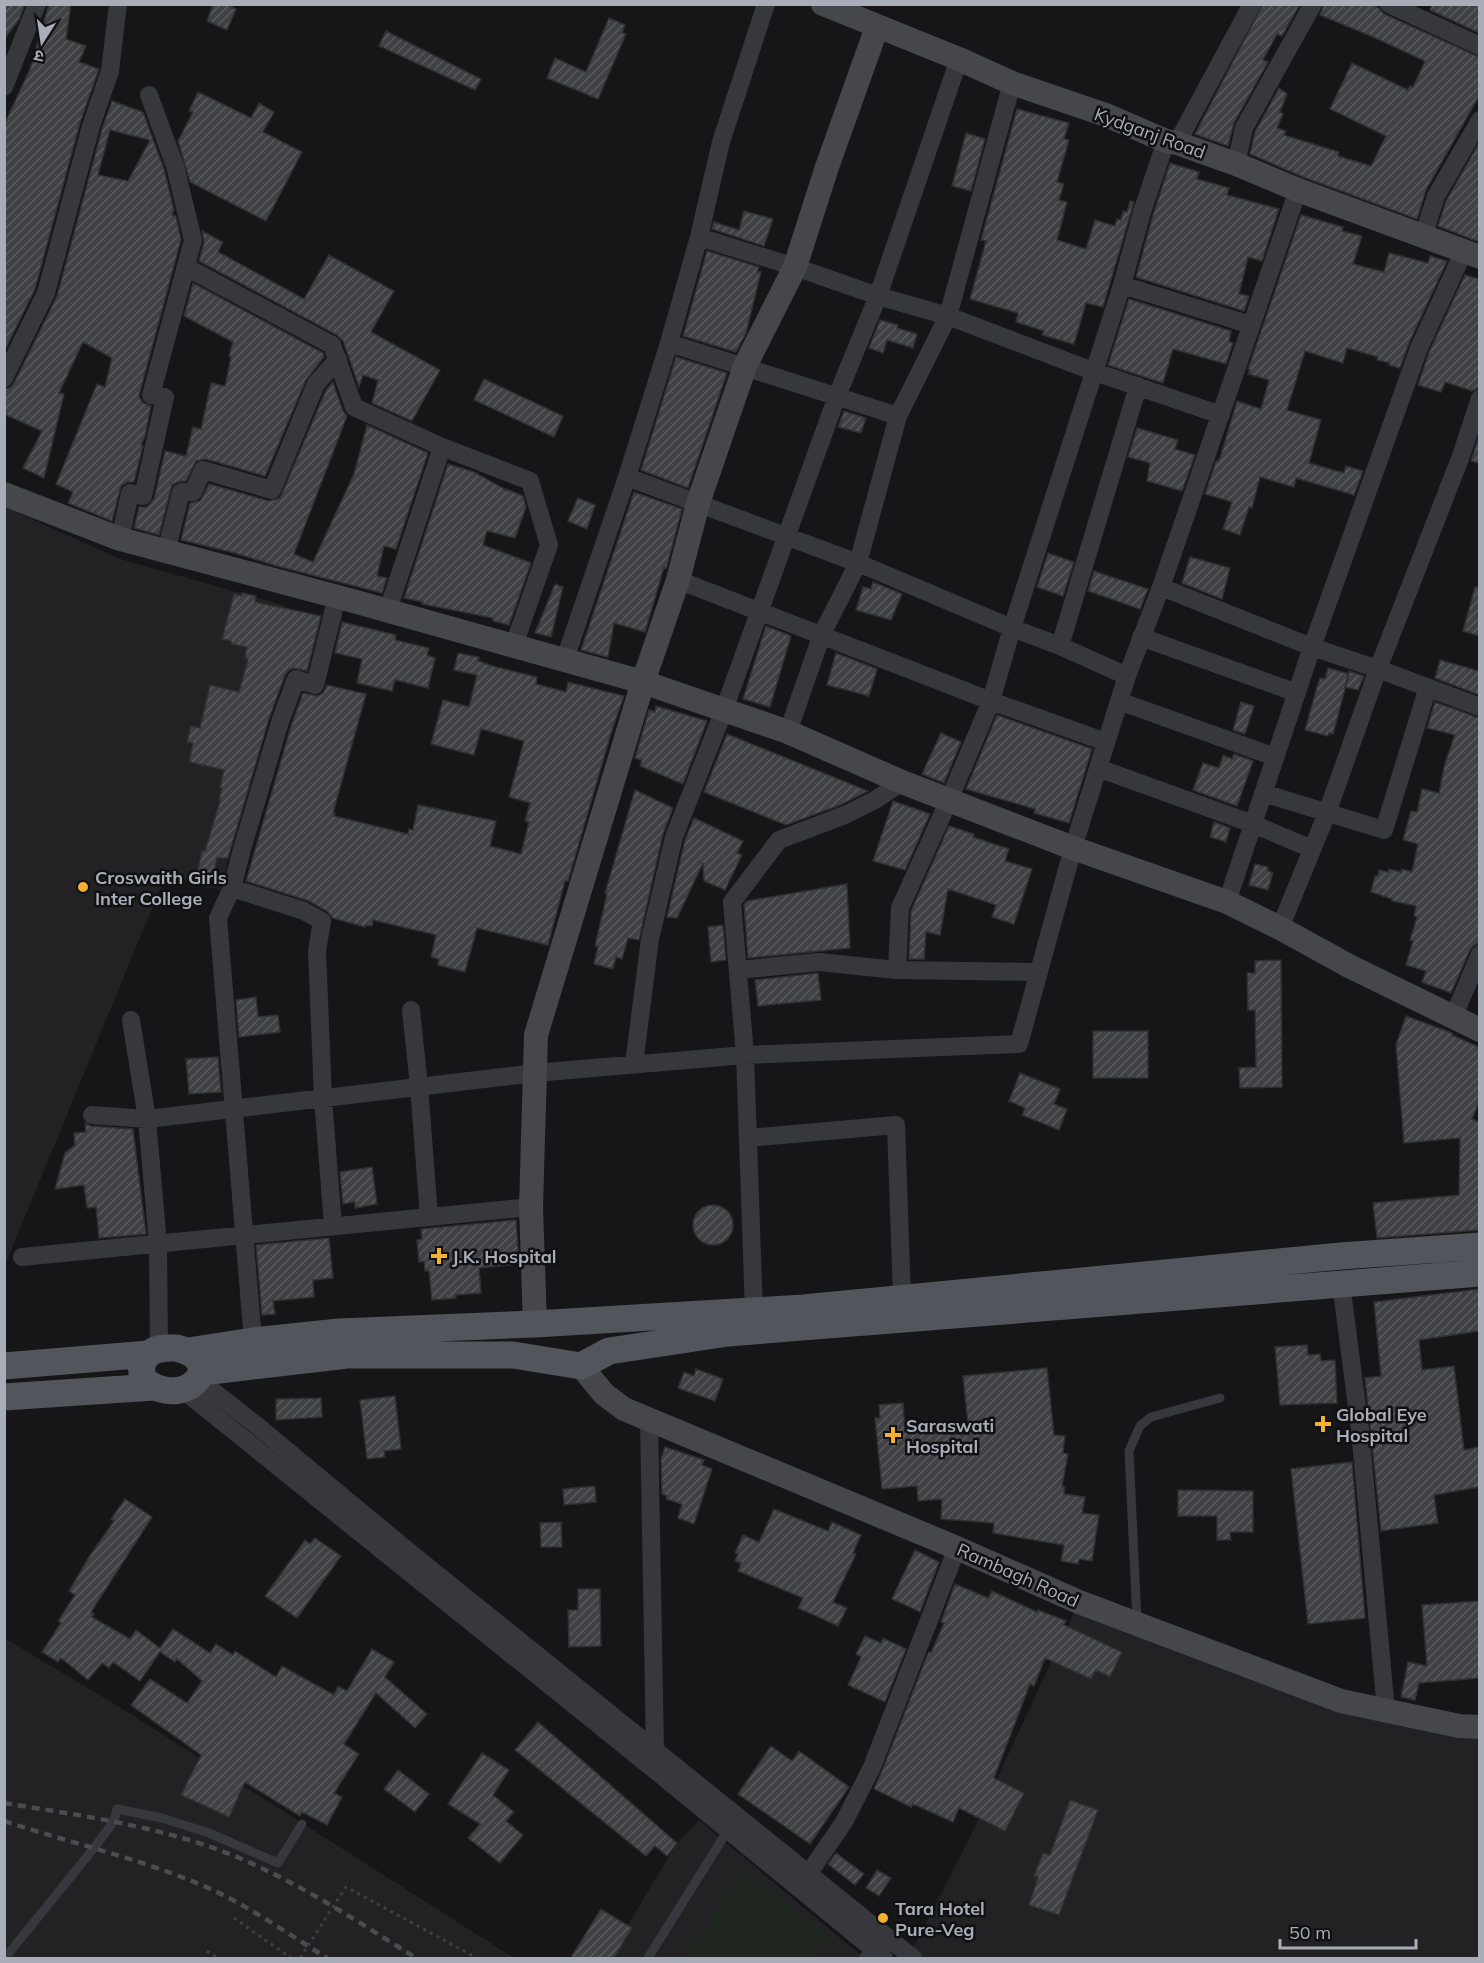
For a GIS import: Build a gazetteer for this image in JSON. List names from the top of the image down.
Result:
{
  "streets": {
    "street": ["Kydganj Road", "Rambagh Road"]
  },
  "places": {
    "other": ["Croswaith Girls Inter College", "Tara Hotel Pure-Veg"],
    "health": ["J.K. Hospital", "Global Eye Hospital", "Saraswati Hospital"]
  },
  "scale_bar": "50 m",
  "north": "bottom"
}
